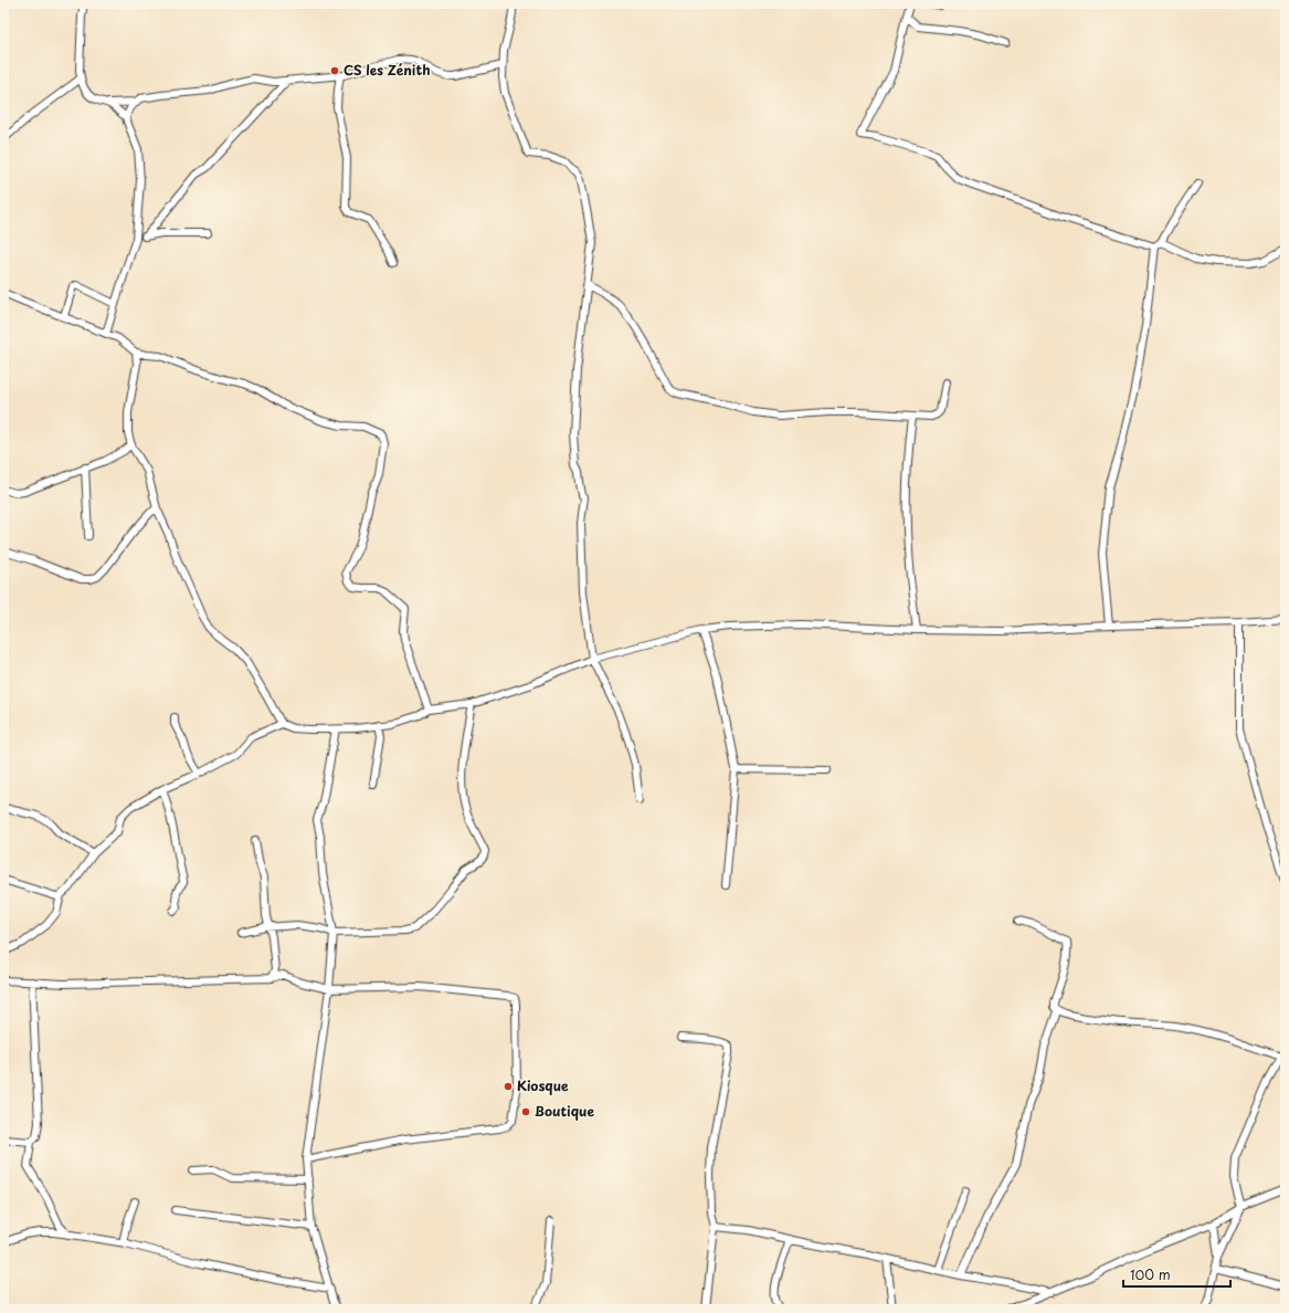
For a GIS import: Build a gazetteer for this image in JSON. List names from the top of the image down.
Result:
{
  "places": ["CS les Zénith", "Kiosque", "Boutique"],
  "scale_bar": "100 m"
}
